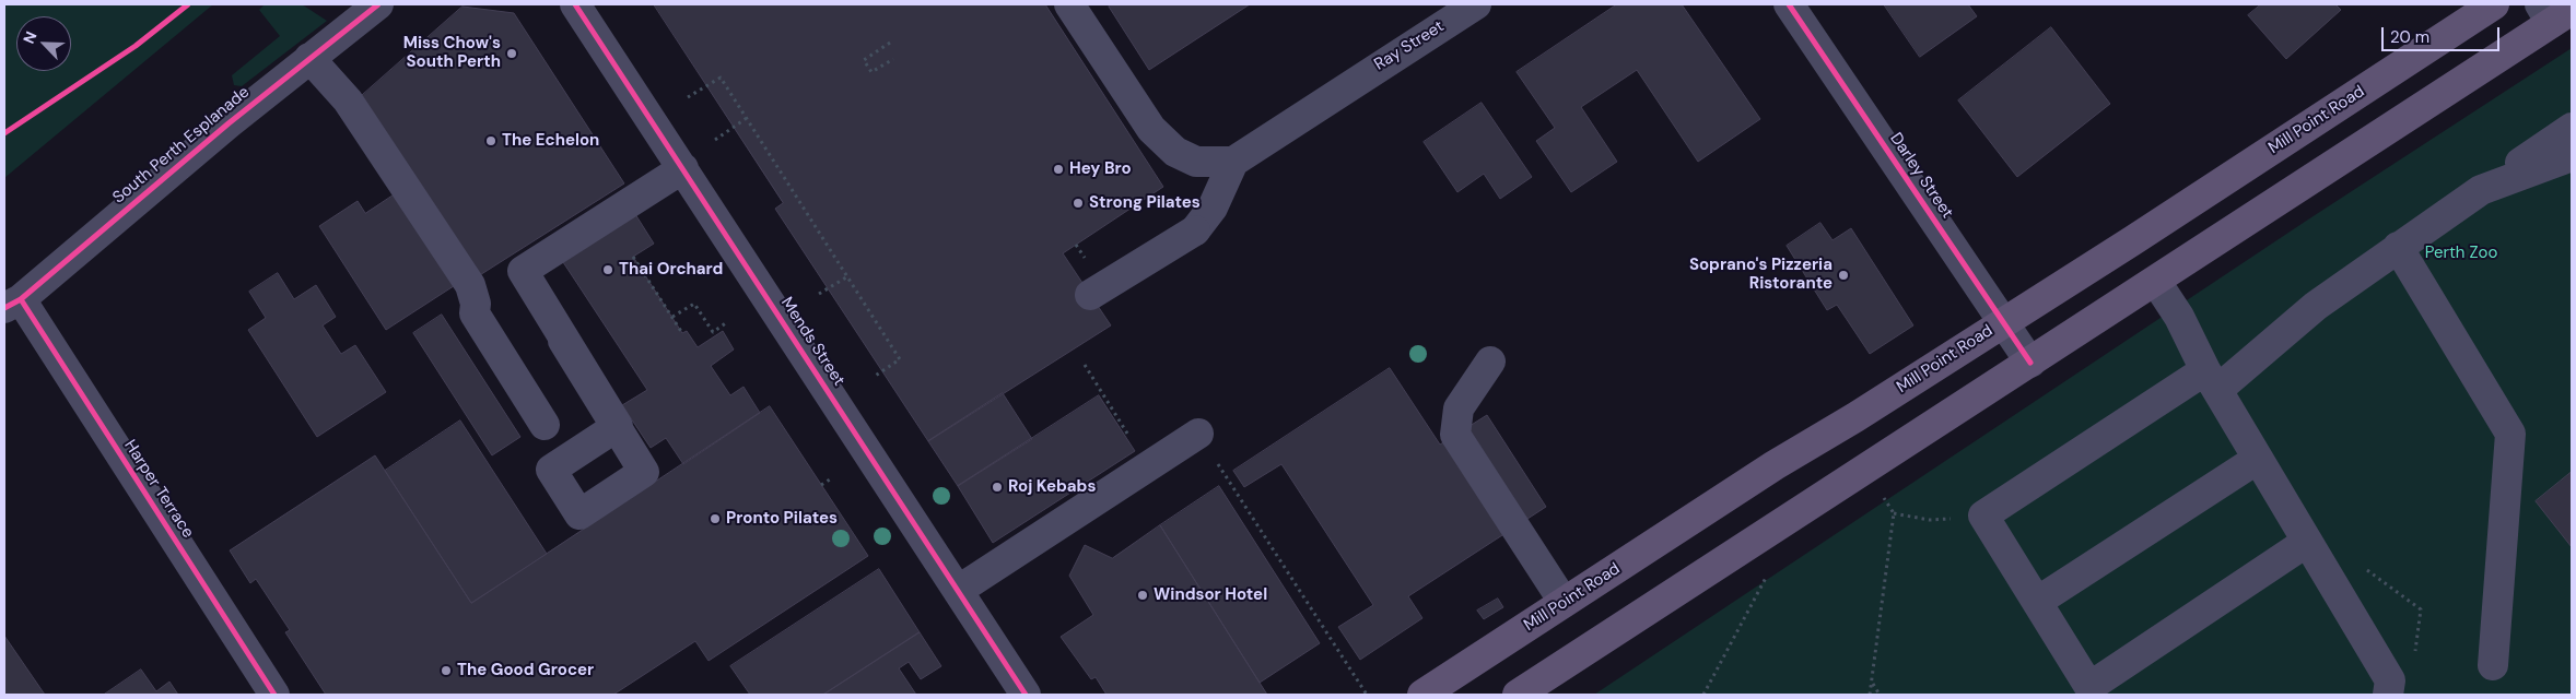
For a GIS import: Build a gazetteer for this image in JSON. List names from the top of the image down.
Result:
{
  "streets": {
    "main road": ["Mill Point Road"],
    "street": [
      "Ray Street",
      "South Perth Esplanade",
      "Darley Street",
      "Mends Street",
      "Harper Terrace"
    ]
  },
  "crossings": [
    ["Mill Point Road", "Darley Street"],
    ["South Perth Esplanade", "Harper Terrace"]
  ],
  "parks": ["Perth Zoo"],
  "places": [
    "Miss Chow's South Perth",
    "The Echelon",
    "Hey Bro",
    "Strong Pilates",
    "Thai Orchard",
    "Soprano's Pizzeria Ristorante",
    "Roj Kebabs",
    "Pronto Pilates",
    "Windsor Hotel",
    "The Good Grocer"
  ],
  "scale_bar": "20 m",
  "north": "top left"
}
